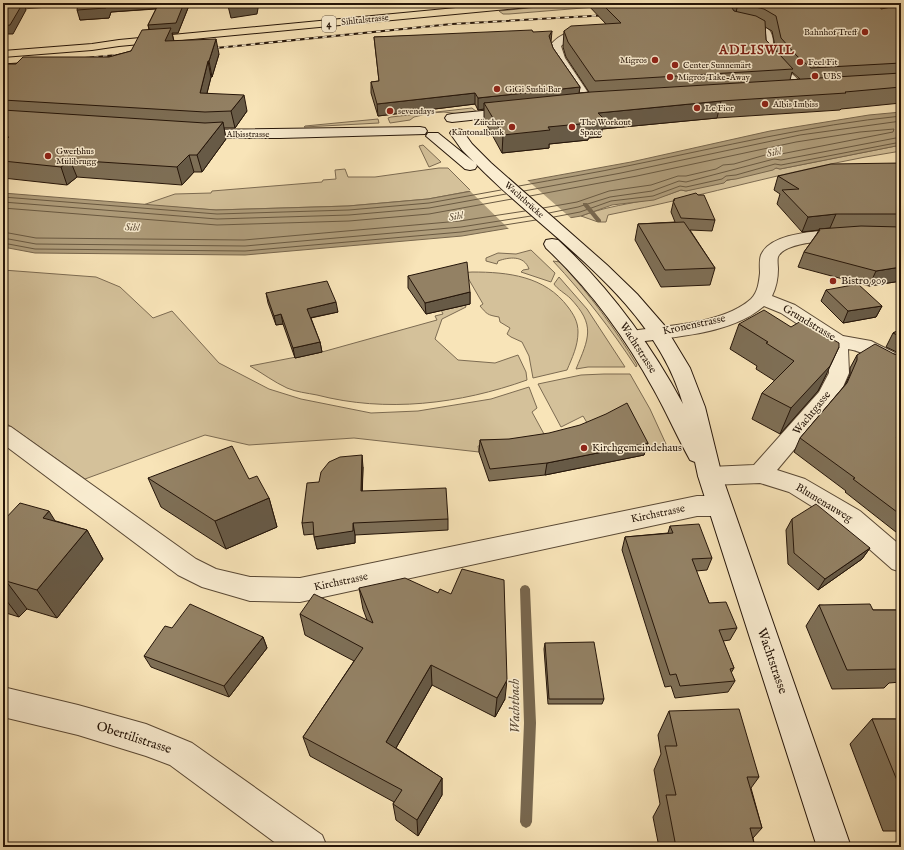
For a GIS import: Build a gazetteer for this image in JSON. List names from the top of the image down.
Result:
{
  "streets": {
    "main road": ["Sihltalstrasse", "4"],
    "street": [
      "Albisstrasse",
      "Wachtbrücke",
      "Grundstrasse",
      "Kronenstrasse",
      "Wachtstrasse",
      "Wachtgasse",
      "Blumenauweg",
      "Kirchstrasse",
      "Obertilistrasse"
    ]
  },
  "crossings": [
    ["Wachtbrücke", "Wachtstrasse"],
    ["Grundstrasse", "Kronenstrasse"],
    ["Grundstrasse", "Wachtgasse"],
    ["Kronenstrasse", "Wachtstrasse"],
    ["Wachtstrasse", "Blumenauweg"],
    ["Wachtstrasse", "Kirchstrasse"],
    ["Wachtgasse", "Blumenauweg"]
  ],
  "districts": ["ADLISWIL"],
  "water": ["Sihl", "Wachtbach"],
  "places": [
    "Bahnhof Treff",
    "Migros",
    "Feel Fit",
    "Center Sunnemärt",
    "UBS",
    "Migros Take-Away",
    "GiGi Sushi Bar",
    "Albis Imbiss",
    "Le Fior",
    "sevendays",
    "Zürcher Kantonalbank",
    "The Workout Space",
    "Gwerbhus Mülibrugg",
    "Bistro 909",
    "Kirchgemeindehaus"
  ]
}
